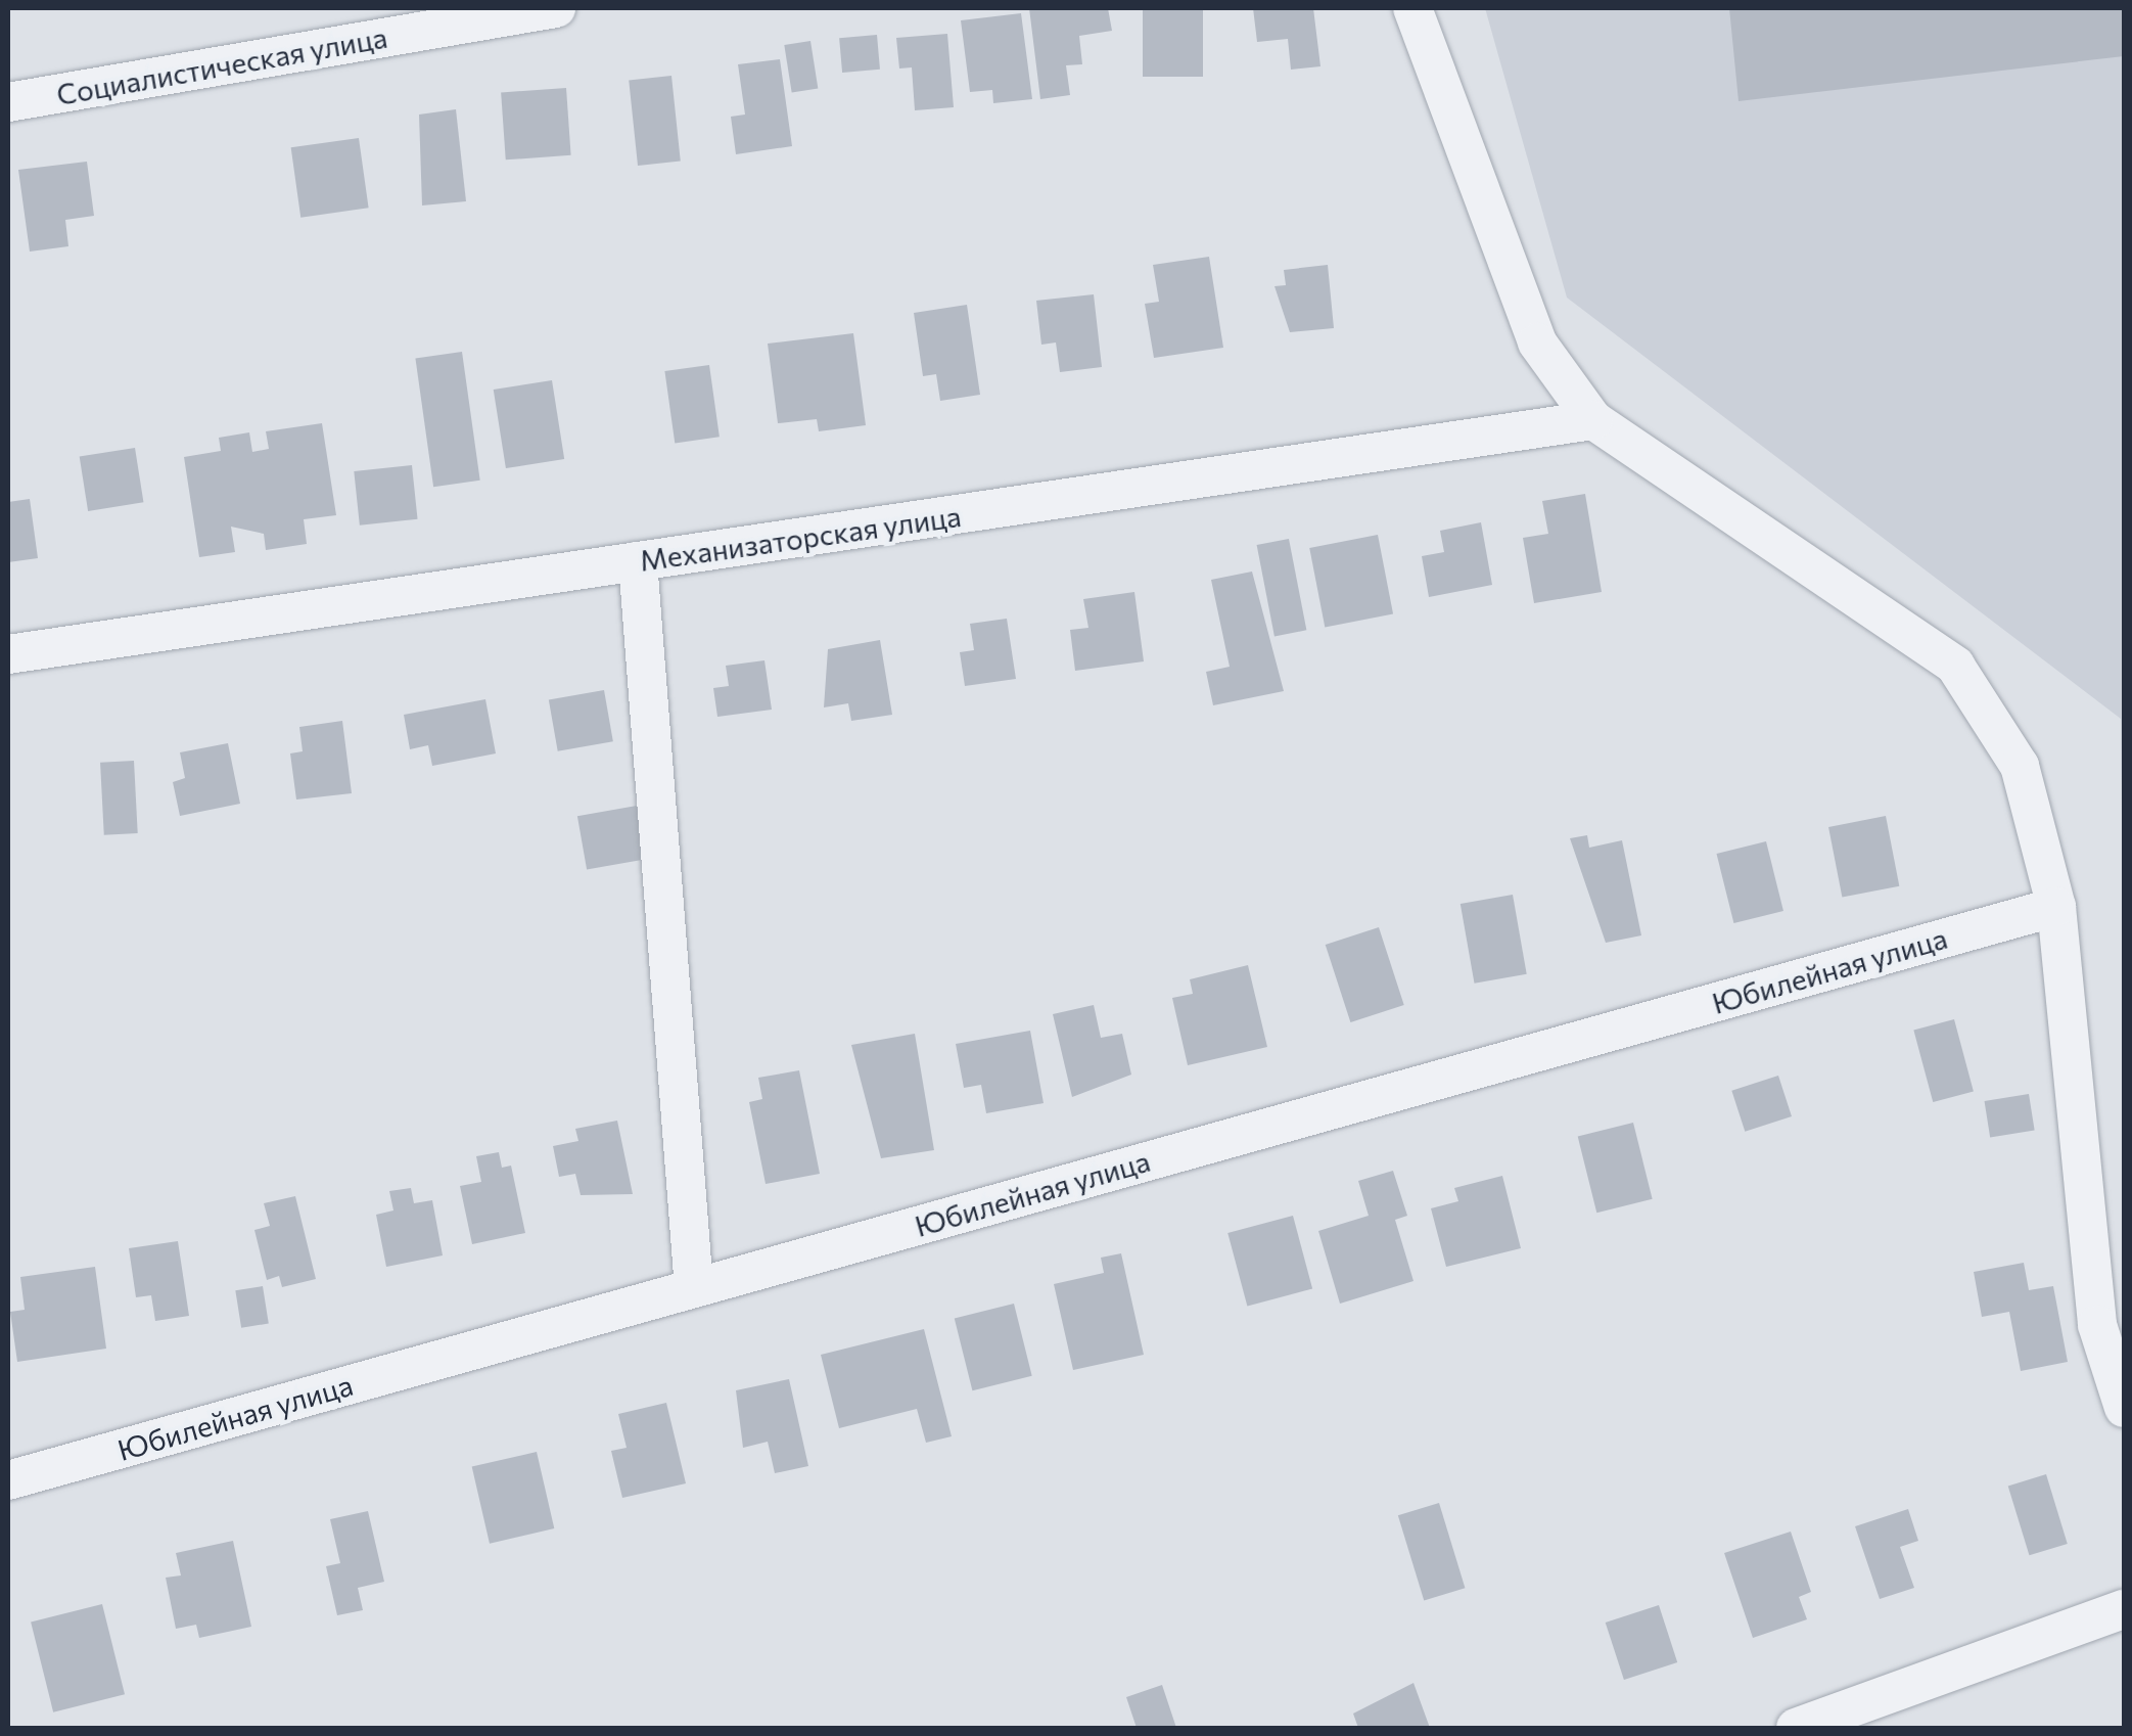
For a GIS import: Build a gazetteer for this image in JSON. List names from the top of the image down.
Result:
{
  "streets": {
    "street": ["Социалистическая улица", "Механизаторская улица", "Юбилейная улица"]
  }
}
